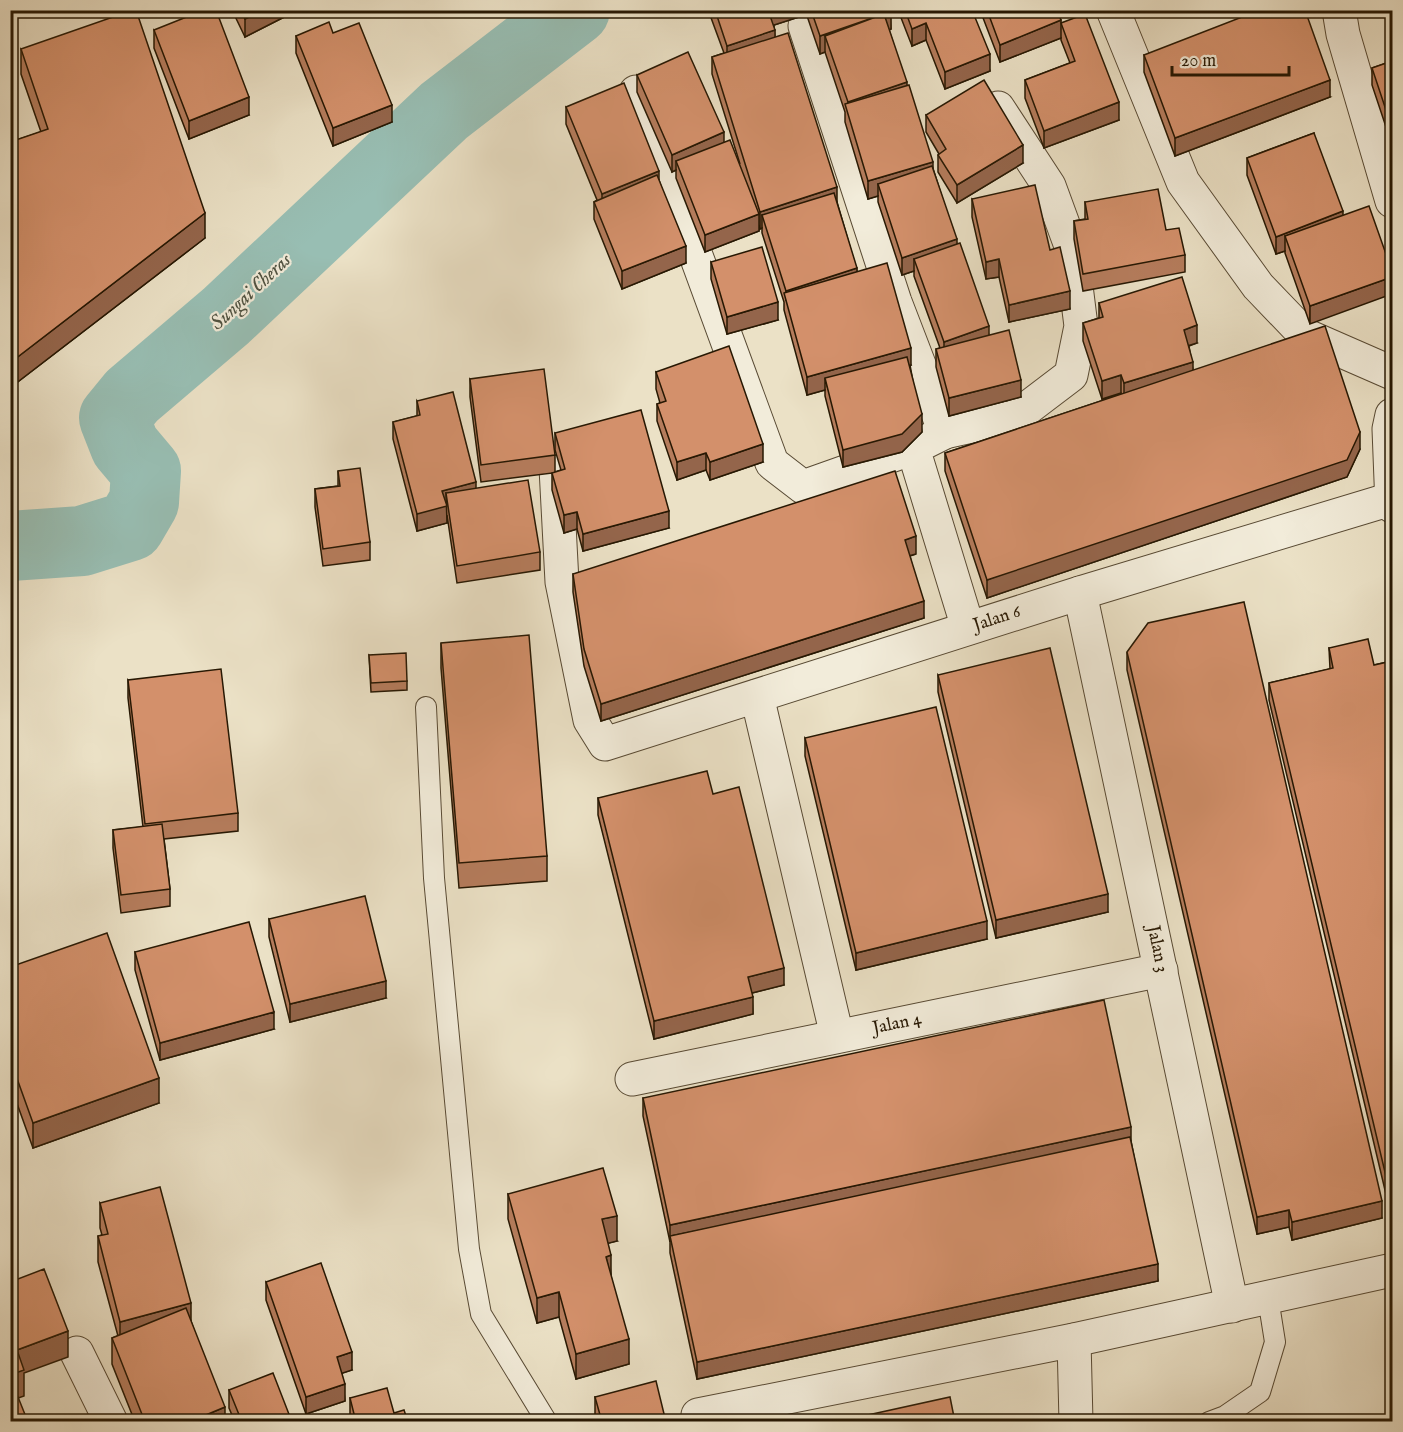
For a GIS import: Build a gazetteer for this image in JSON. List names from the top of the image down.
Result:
{
  "streets": {
    "street": ["Jalan 6", "Jalan 3", "Jalan 4"]
  },
  "crossings": [
    ["Jalan 6", "Jalan 3"],
    ["Jalan 3", "Jalan 4"]
  ],
  "water": ["Sungai Cheras"],
  "scale_bar": "20 m"
}
